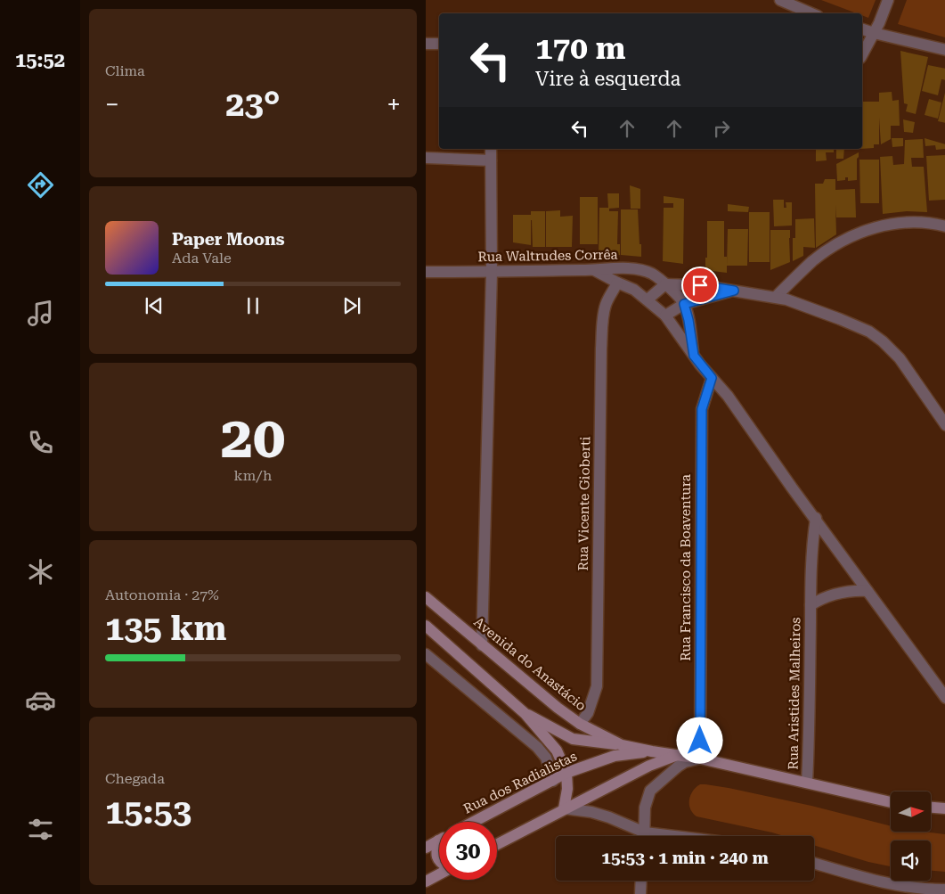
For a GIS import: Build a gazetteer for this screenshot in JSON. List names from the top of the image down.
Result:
{
  "streets": {
    "main road": ["Avenida do Anastácio", "Rua dos Radialistas"],
    "street": [
      "Rua Waltrudes Corrêa",
      "Rua Vicente Gioberti",
      "Rua Francisco da Boaventura",
      "Rua Aristides Malheiros"
    ]
  },
  "crossings": [
    ["Rua Vicente Gioberti", "Avenida do Anastácio"],
    ["Rua Francisco da Boaventura", "Avenida do Anastácio"],
    ["Avenida do Anastácio", "Rua Aristides Malheiros"],
    ["Avenida do Anastácio", "Rua dos Radialistas"]
  ],
  "north": "right",
  "page": {
    "tabs": "15:52",
    "tile": [
      "Clima",
      ["20", "km/h"],
      ["Autonomia · 27%", "135 km"],
      ["Chegada", "15:53"]
    ],
    "turn": ["170 m", "Vire à esquerda"],
    "heat": ["−", "23°", "+"],
    "song": ["Paper Moons", "Ada Vale"],
    "limit": "30",
    "trip": "15:53 · 1 min · 240 m"
  }
}
